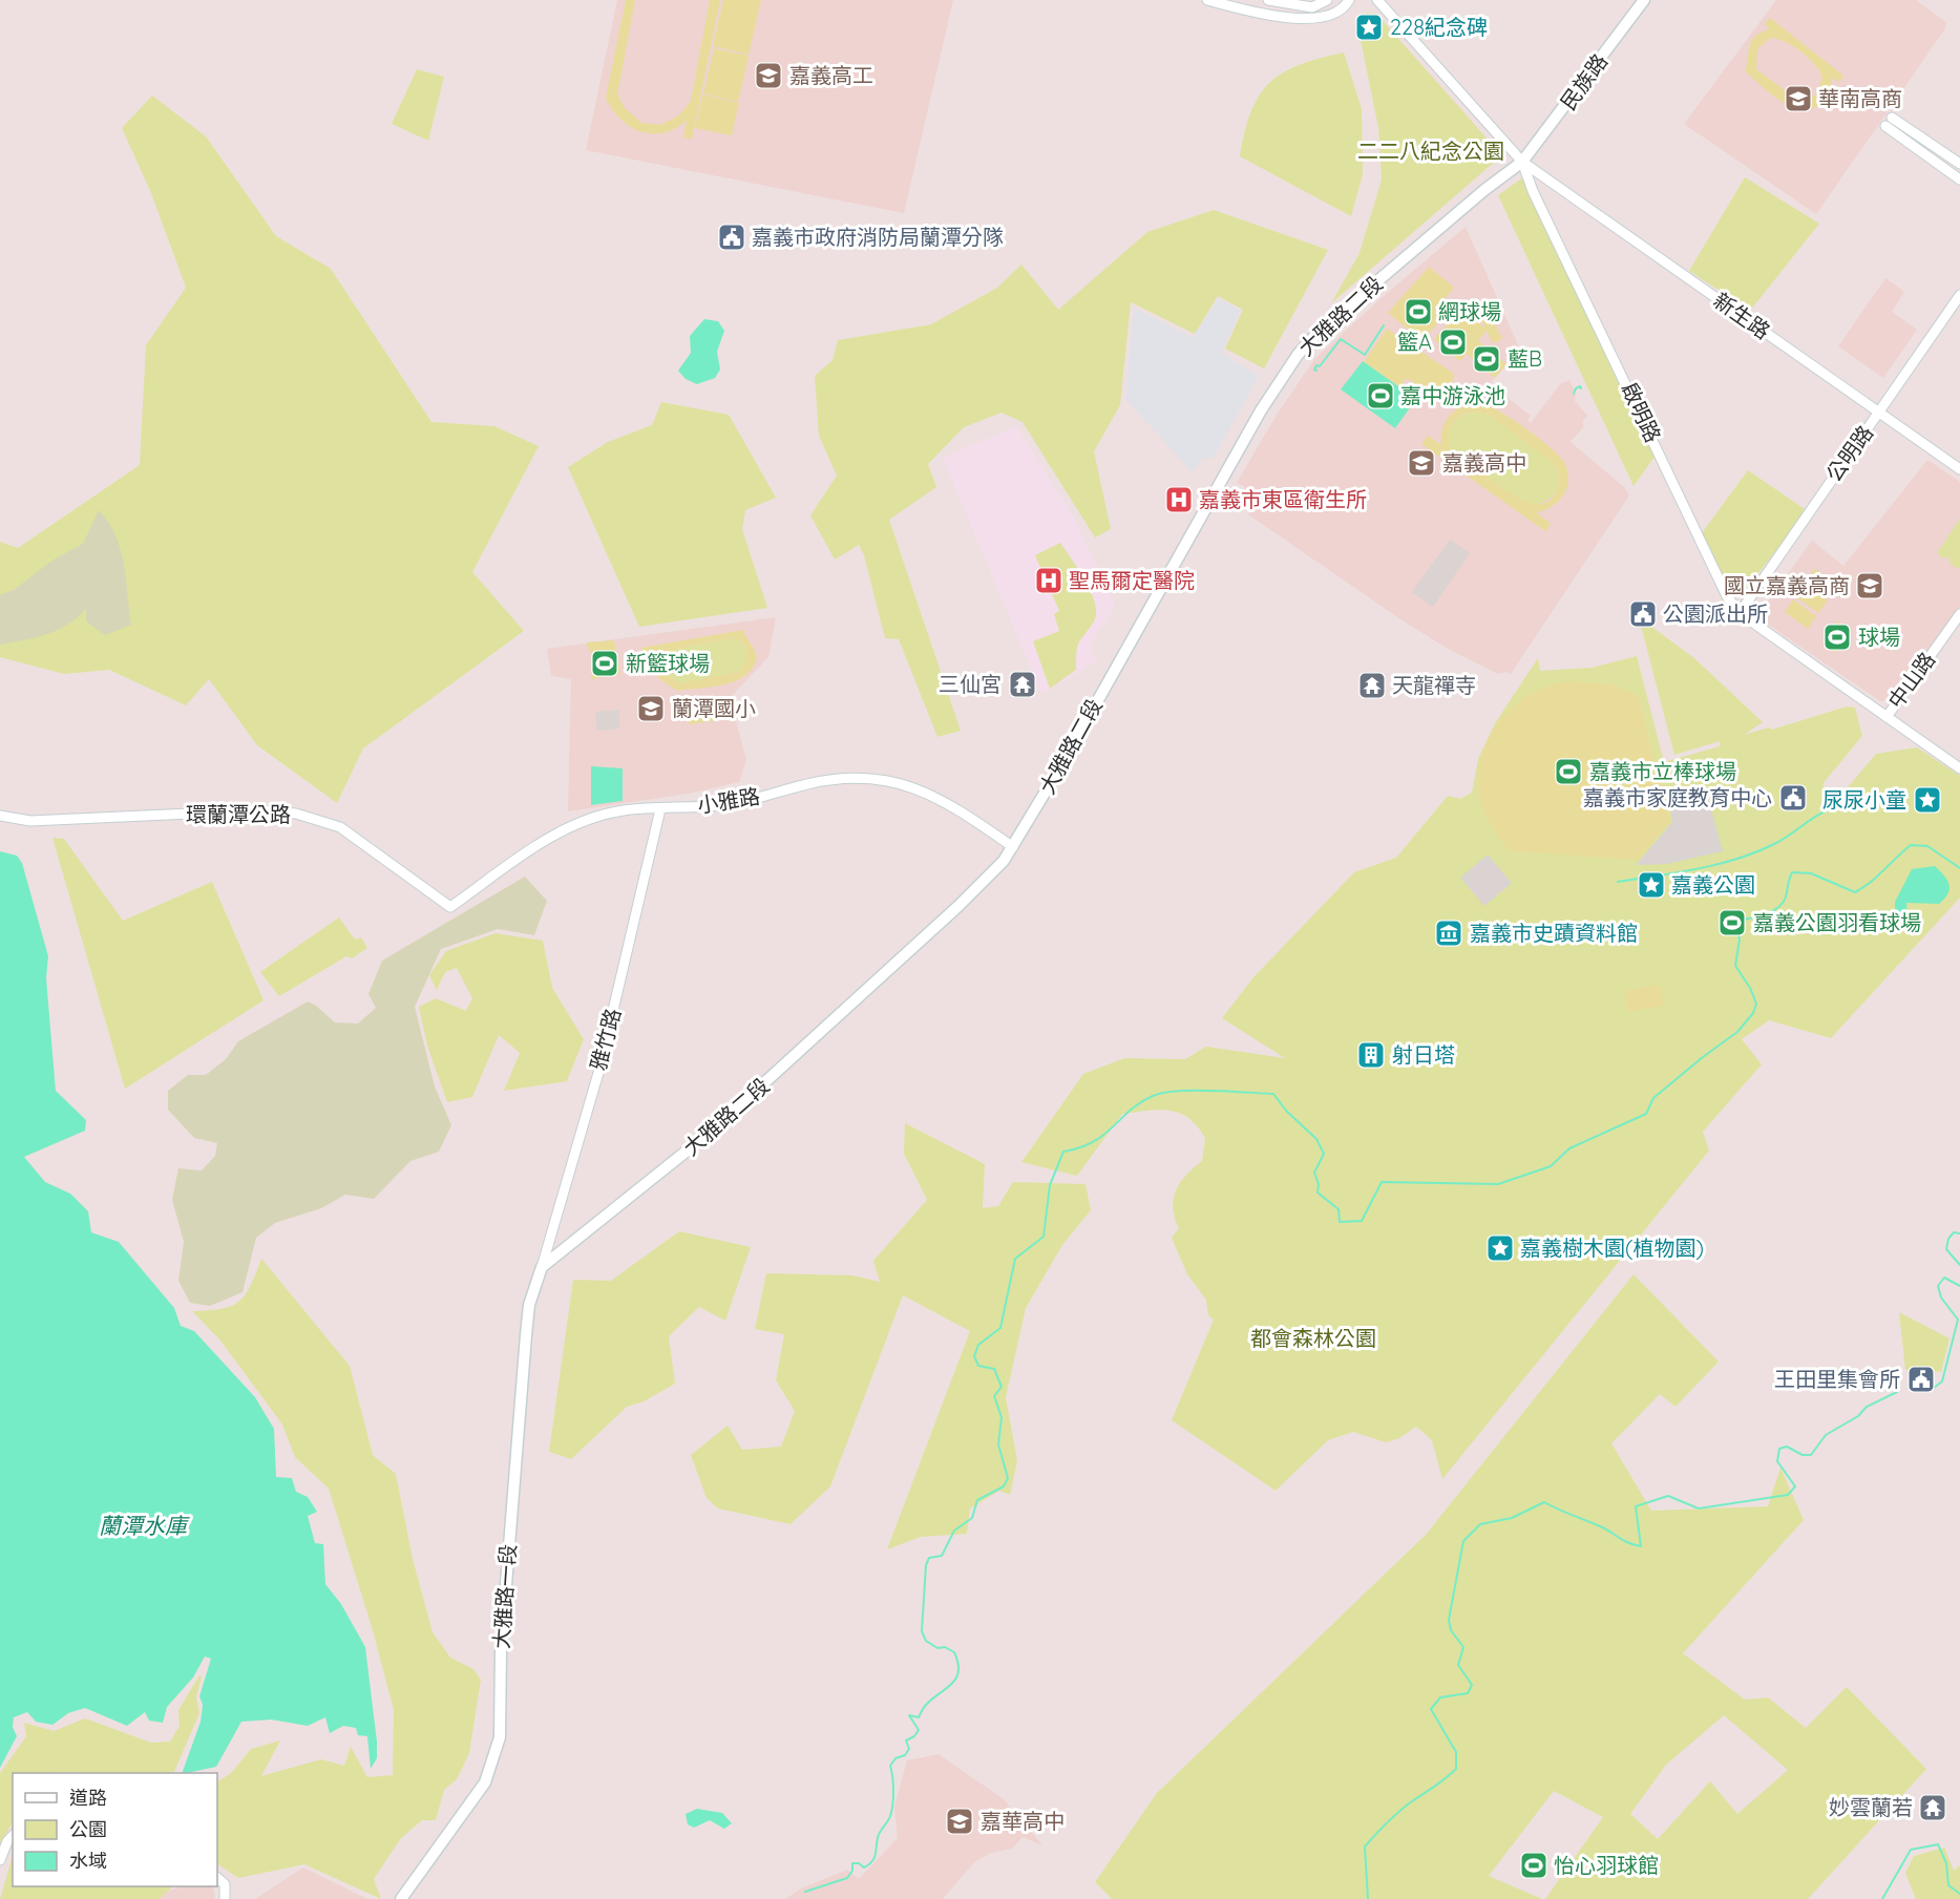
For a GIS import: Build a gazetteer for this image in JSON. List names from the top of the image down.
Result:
{
  "streets": {
    "main road": ["民族路", "大雅路二段", "大雅路一段"],
    "street": [
      "新生路",
      "啟明路",
      "公明路",
      "中山路",
      "小雅路",
      "環蘭潭公路",
      "雅竹路"
    ]
  },
  "crossings": [
    ["民族路", "大雅路二段"],
    ["民族路", "新生路"],
    ["民族路", "啟明路"],
    ["大雅路二段", "新生路"],
    ["大雅路二段", "啟明路"],
    ["大雅路二段", "小雅路"],
    ["大雅路二段", "雅竹路"],
    ["大雅路二段", "大雅路一段"],
    ["新生路", "啟明路"],
    ["新生路", "公明路"],
    ["啟明路", "公明路"],
    ["啟明路", "中山路"],
    ["小雅路", "環蘭潭公路"],
    ["小雅路", "雅竹路"],
    ["雅竹路", "大雅路一段"]
  ],
  "water": ["蘭潭水庫"],
  "parks": ["二二八紀念公園", "都會森林公園"],
  "places": {
    "place": [
      "228紀念碑",
      "尿尿小童",
      "嘉義公園",
      "嘉義樹木園(植物園)"
    ],
    "school or university": [
      "嘉義高工",
      "華南高商",
      "嘉義高中",
      "國立嘉義高商",
      "蘭潭國小",
      "嘉華高中"
    ],
    "public building": [
      "嘉義市政府消防局蘭潭分隊",
      "公園派出所",
      "嘉義市家庭教育中心",
      "王田里集會所"
    ],
    "sports": [
      "網球場",
      "籃A",
      "藍B",
      "嘉中游泳池",
      "球場",
      "新籃球場",
      "嘉義市立棒球場",
      "嘉義公園羽看球場",
      "怡心羽球館"
    ],
    "hospital": ["嘉義市東區衛生所", "聖馬爾定醫院"],
    "temple": ["三仙宮", "天龍禪寺", "妙雲蘭若"],
    "museum": ["嘉義市史蹟資料館"],
    "building": ["射日塔"]
  },
  "legend": ["道路", "公園", "水域"]
}
